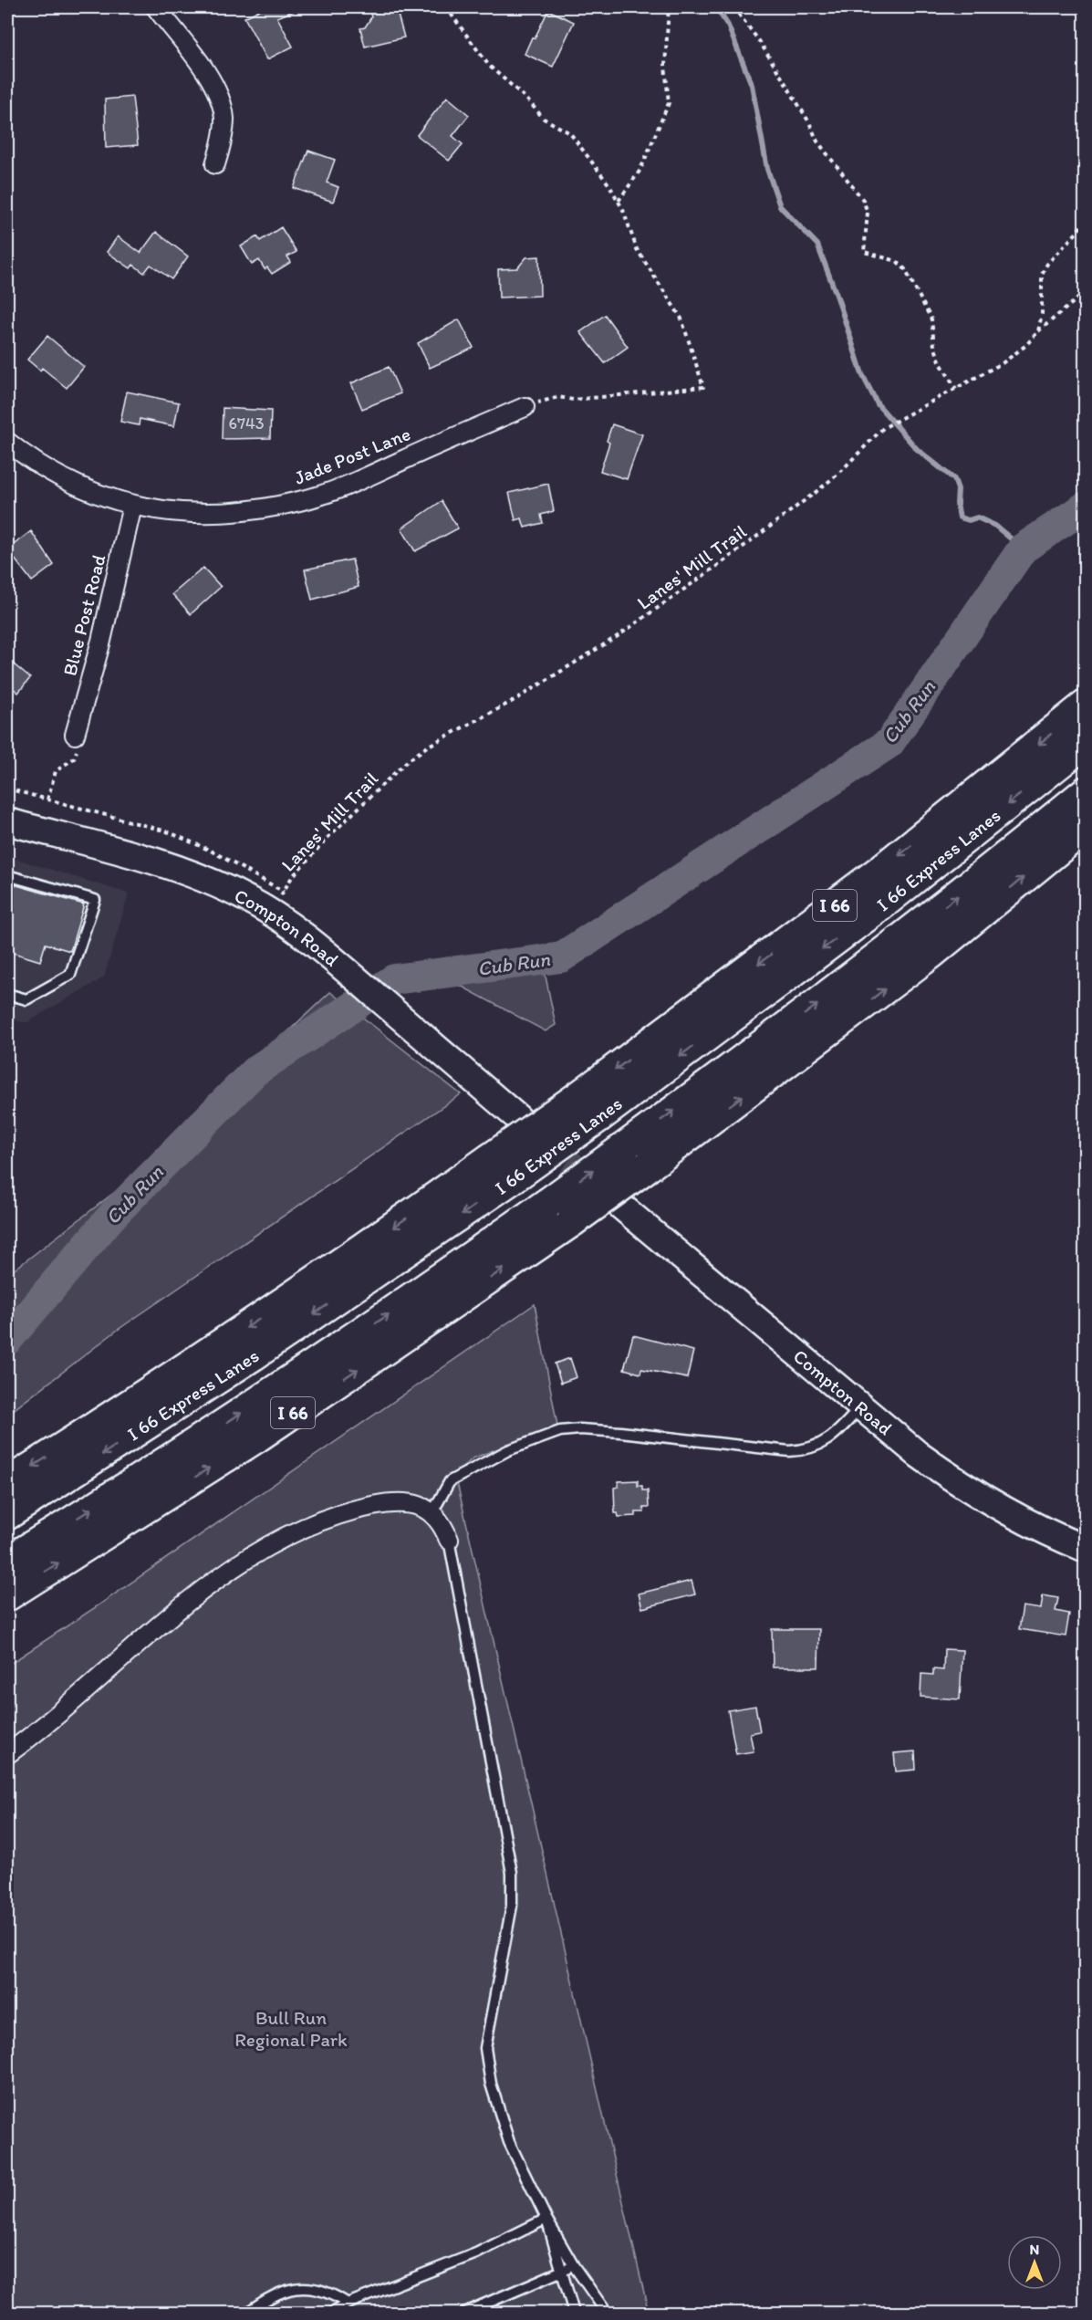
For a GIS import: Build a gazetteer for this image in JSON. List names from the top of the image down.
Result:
{
  "streets": {
    "highway": ["I 66 Express Lanes", "I 66"],
    "street": ["Jade Post Lane", "Blue Post Road", "Compton Road"],
    "path": ["Lanes' Mill Trail"]
  },
  "crossings": [
    ["Jade Post Lane", "Blue Post Road"],
    ["Lanes' Mill Trail", "Compton Road"],
    ["I 66 Express Lanes", "I 66"]
  ],
  "water": ["Cub Run"],
  "parks": ["Bull Run Regional Park"],
  "house_numbers": ["6743"],
  "north": "top"
}
